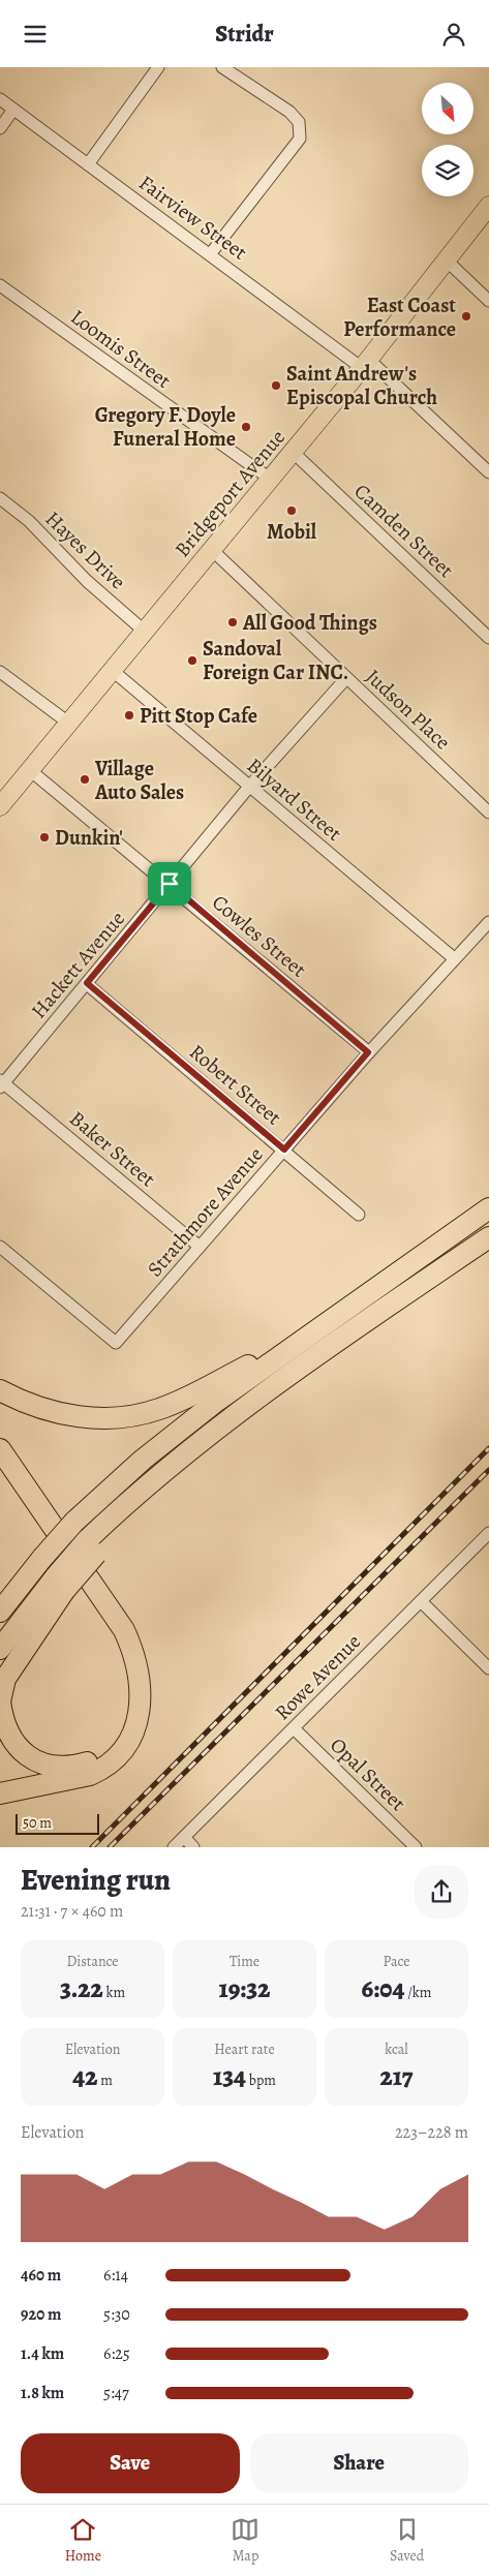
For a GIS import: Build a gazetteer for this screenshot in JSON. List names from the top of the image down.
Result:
{
  "streets": {
    "main road": ["Bridgeport Avenue"],
    "street": [
      "Fairview Street",
      "Loomis Street",
      "Camden Street",
      "Hayes Drive",
      "Judson Place",
      "Bilyard Street",
      "Cowles Street",
      "Hackett Avenue",
      "Robert Street",
      "Baker Street",
      "Strathmore Avenue",
      "Rowe Avenue",
      "Opal Street"
    ]
  },
  "crossings": [
    ["Fairview Street", "Bridgeport Avenue"],
    ["Loomis Street", "Bridgeport Avenue"],
    ["Bridgeport Avenue", "Camden Street"],
    ["Bridgeport Avenue", "Hayes Drive"],
    ["Bridgeport Avenue", "Judson Place"],
    ["Bridgeport Avenue", "Bilyard Street"],
    ["Bridgeport Avenue", "Cowles Street"],
    ["Judson Place", "Hackett Avenue"],
    ["Bilyard Street", "Hackett Avenue"],
    ["Bilyard Street", "Strathmore Avenue"],
    ["Cowles Street", "Hackett Avenue"],
    ["Cowles Street", "Strathmore Avenue"],
    ["Hackett Avenue", "Robert Street"],
    ["Hackett Avenue", "Baker Street"],
    ["Robert Street", "Strathmore Avenue"],
    ["Baker Street", "Strathmore Avenue"],
    ["Rowe Avenue", "Opal Street"]
  ],
  "places": [
    "East Coast Performance",
    "Saint Andrew's Episcopal Church",
    "Gregory F. Doyle Funeral Home",
    "Mobil",
    "All Good Things",
    "Sandoval Foreign Car INC.",
    "Pitt Stop Cafe",
    "Village Auto Sales",
    "Dunkin'"
  ],
  "scale_bar": "50 m",
  "north": "bottom right",
  "page": {
    "header": "Stridr",
    "scale": "50 m",
    "heading": ["Evening run", "21:31 · 7 × 460 m"],
    "stats": [
      ["Distance", "3.22 km"],
      ["Time", "19:32"],
      ["Pace", "6:04 /km"],
      ["Elevation", "42 m"],
      ["Heart rate", "134 bpm"],
      ["kcal", "217"]
    ],
    "chart": ["Elevation", "223–228 m"],
    "list": [
      {
        "name": "460 m",
        "note": "6:14"
      },
      {
        "name": "920 m",
        "note": "5:30"
      },
      {
        "name": "1.4 km",
        "note": "6:25"
      },
      {
        "name": "1.8 km",
        "note": "5:47"
      }
    ],
    "buttons": ["Save", "Share"],
    "tabs": ["Home", "Map", "Saved"]
  }
}
